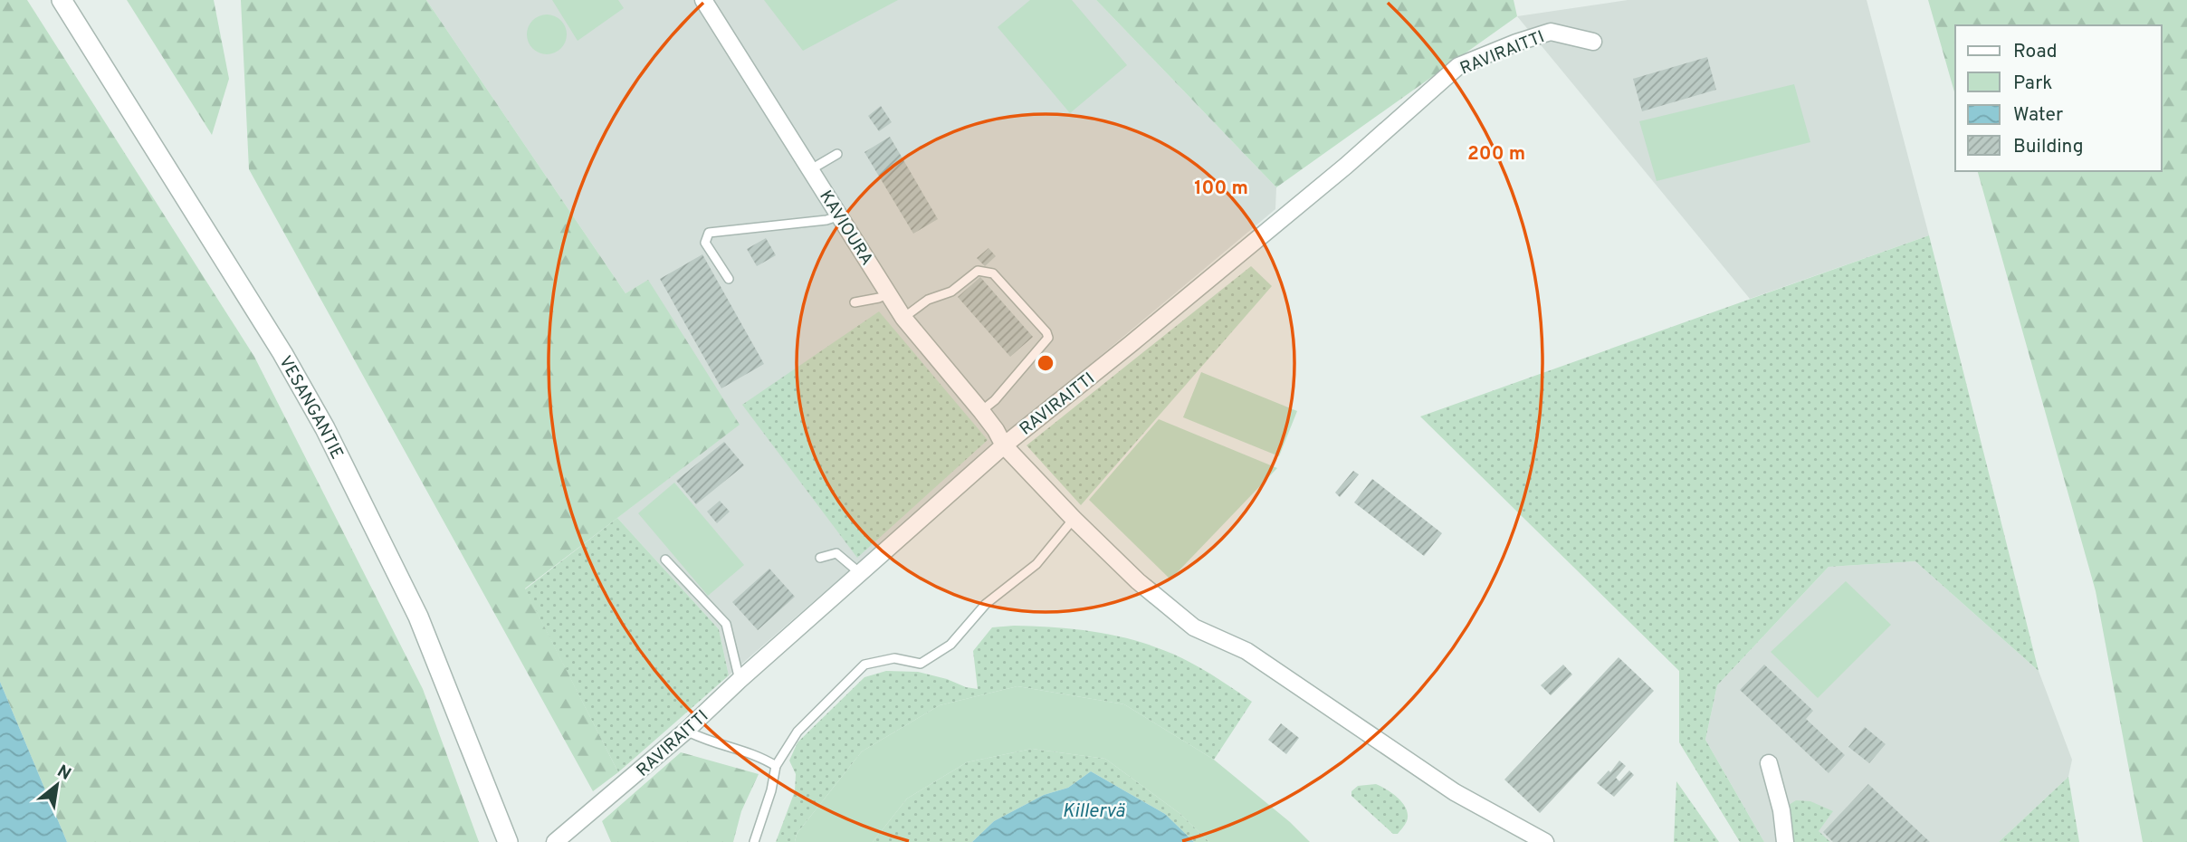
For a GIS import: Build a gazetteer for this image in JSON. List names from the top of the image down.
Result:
{
  "streets": {
    "street": ["RAVIRAITTI", "KAVIOURA", "VESANGANTIE"]
  },
  "crossings": [
    ["RAVIRAITTI", "KAVIOURA"]
  ],
  "water": ["Killervä"],
  "legend": [
    "Road",
    "Park",
    "Water",
    "Building"
  ],
  "north": "top right",
  "rings": ["200 m", "100 m"]
}
